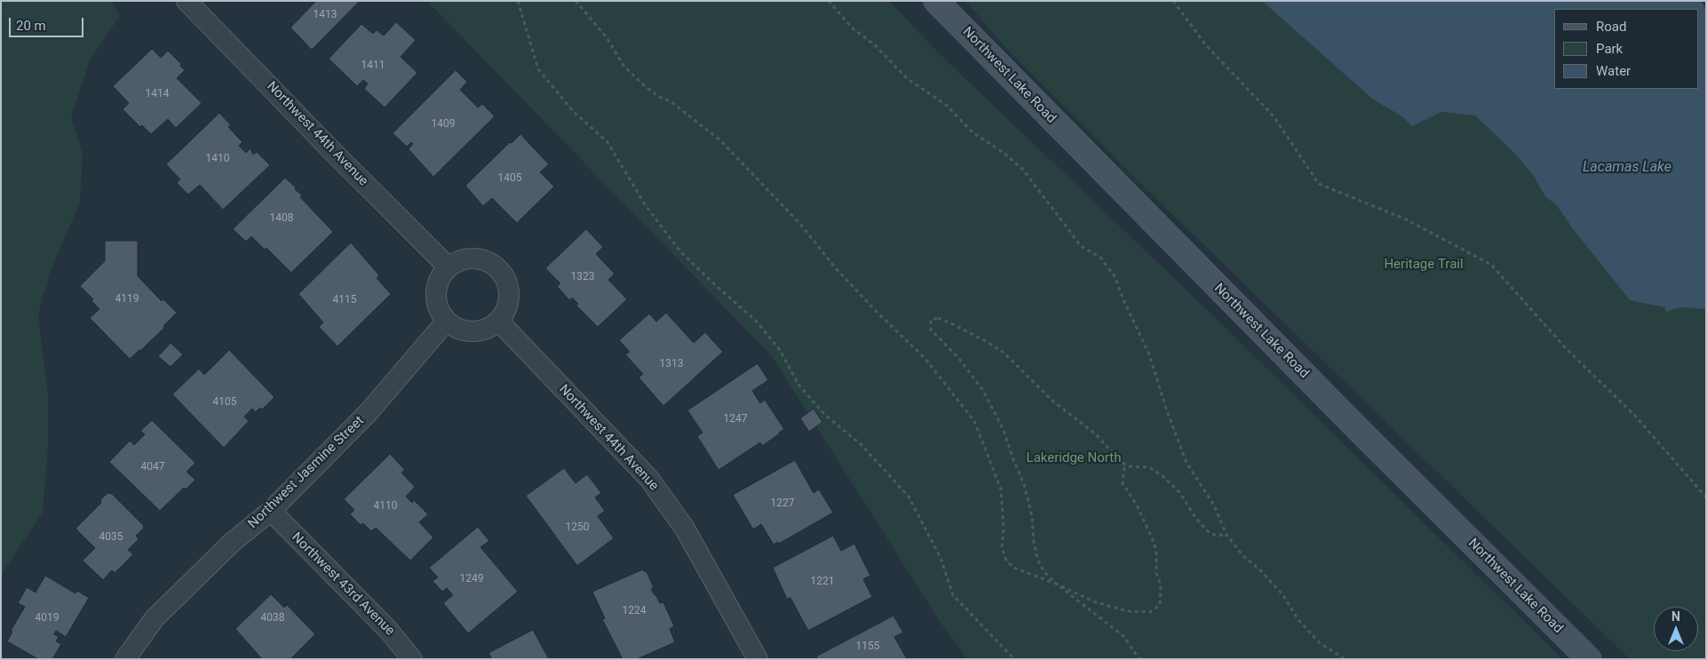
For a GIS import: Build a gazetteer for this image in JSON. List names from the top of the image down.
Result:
{
  "streets": {
    "main road": ["Northwest Lake Road"],
    "street": ["Northwest 44th Avenue", "Northwest Jasmine Street", "Northwest 43rd Avenue"]
  },
  "crossings": [
    ["Northwest 44th Avenue", "Northwest Jasmine Street"],
    ["Northwest Jasmine Street", "Northwest 43rd Avenue"]
  ],
  "water": ["Lacamas Lake"],
  "parks": ["Heritage Trail", "Lakeridge North"],
  "house_numbers": [
    "1413",
    "1411",
    "1414",
    "1409",
    "1410",
    "1405",
    "1408",
    "1323",
    "4119",
    "4115",
    "1313",
    "4105",
    "1247",
    "4047",
    "1227",
    "4110",
    "1250",
    "4035",
    "1249",
    "1221",
    "1224",
    "4019",
    "4038",
    "1155"
  ],
  "legend": ["Road", "Park", "Water"],
  "scale_bar": "20 m",
  "north": "top"
}
